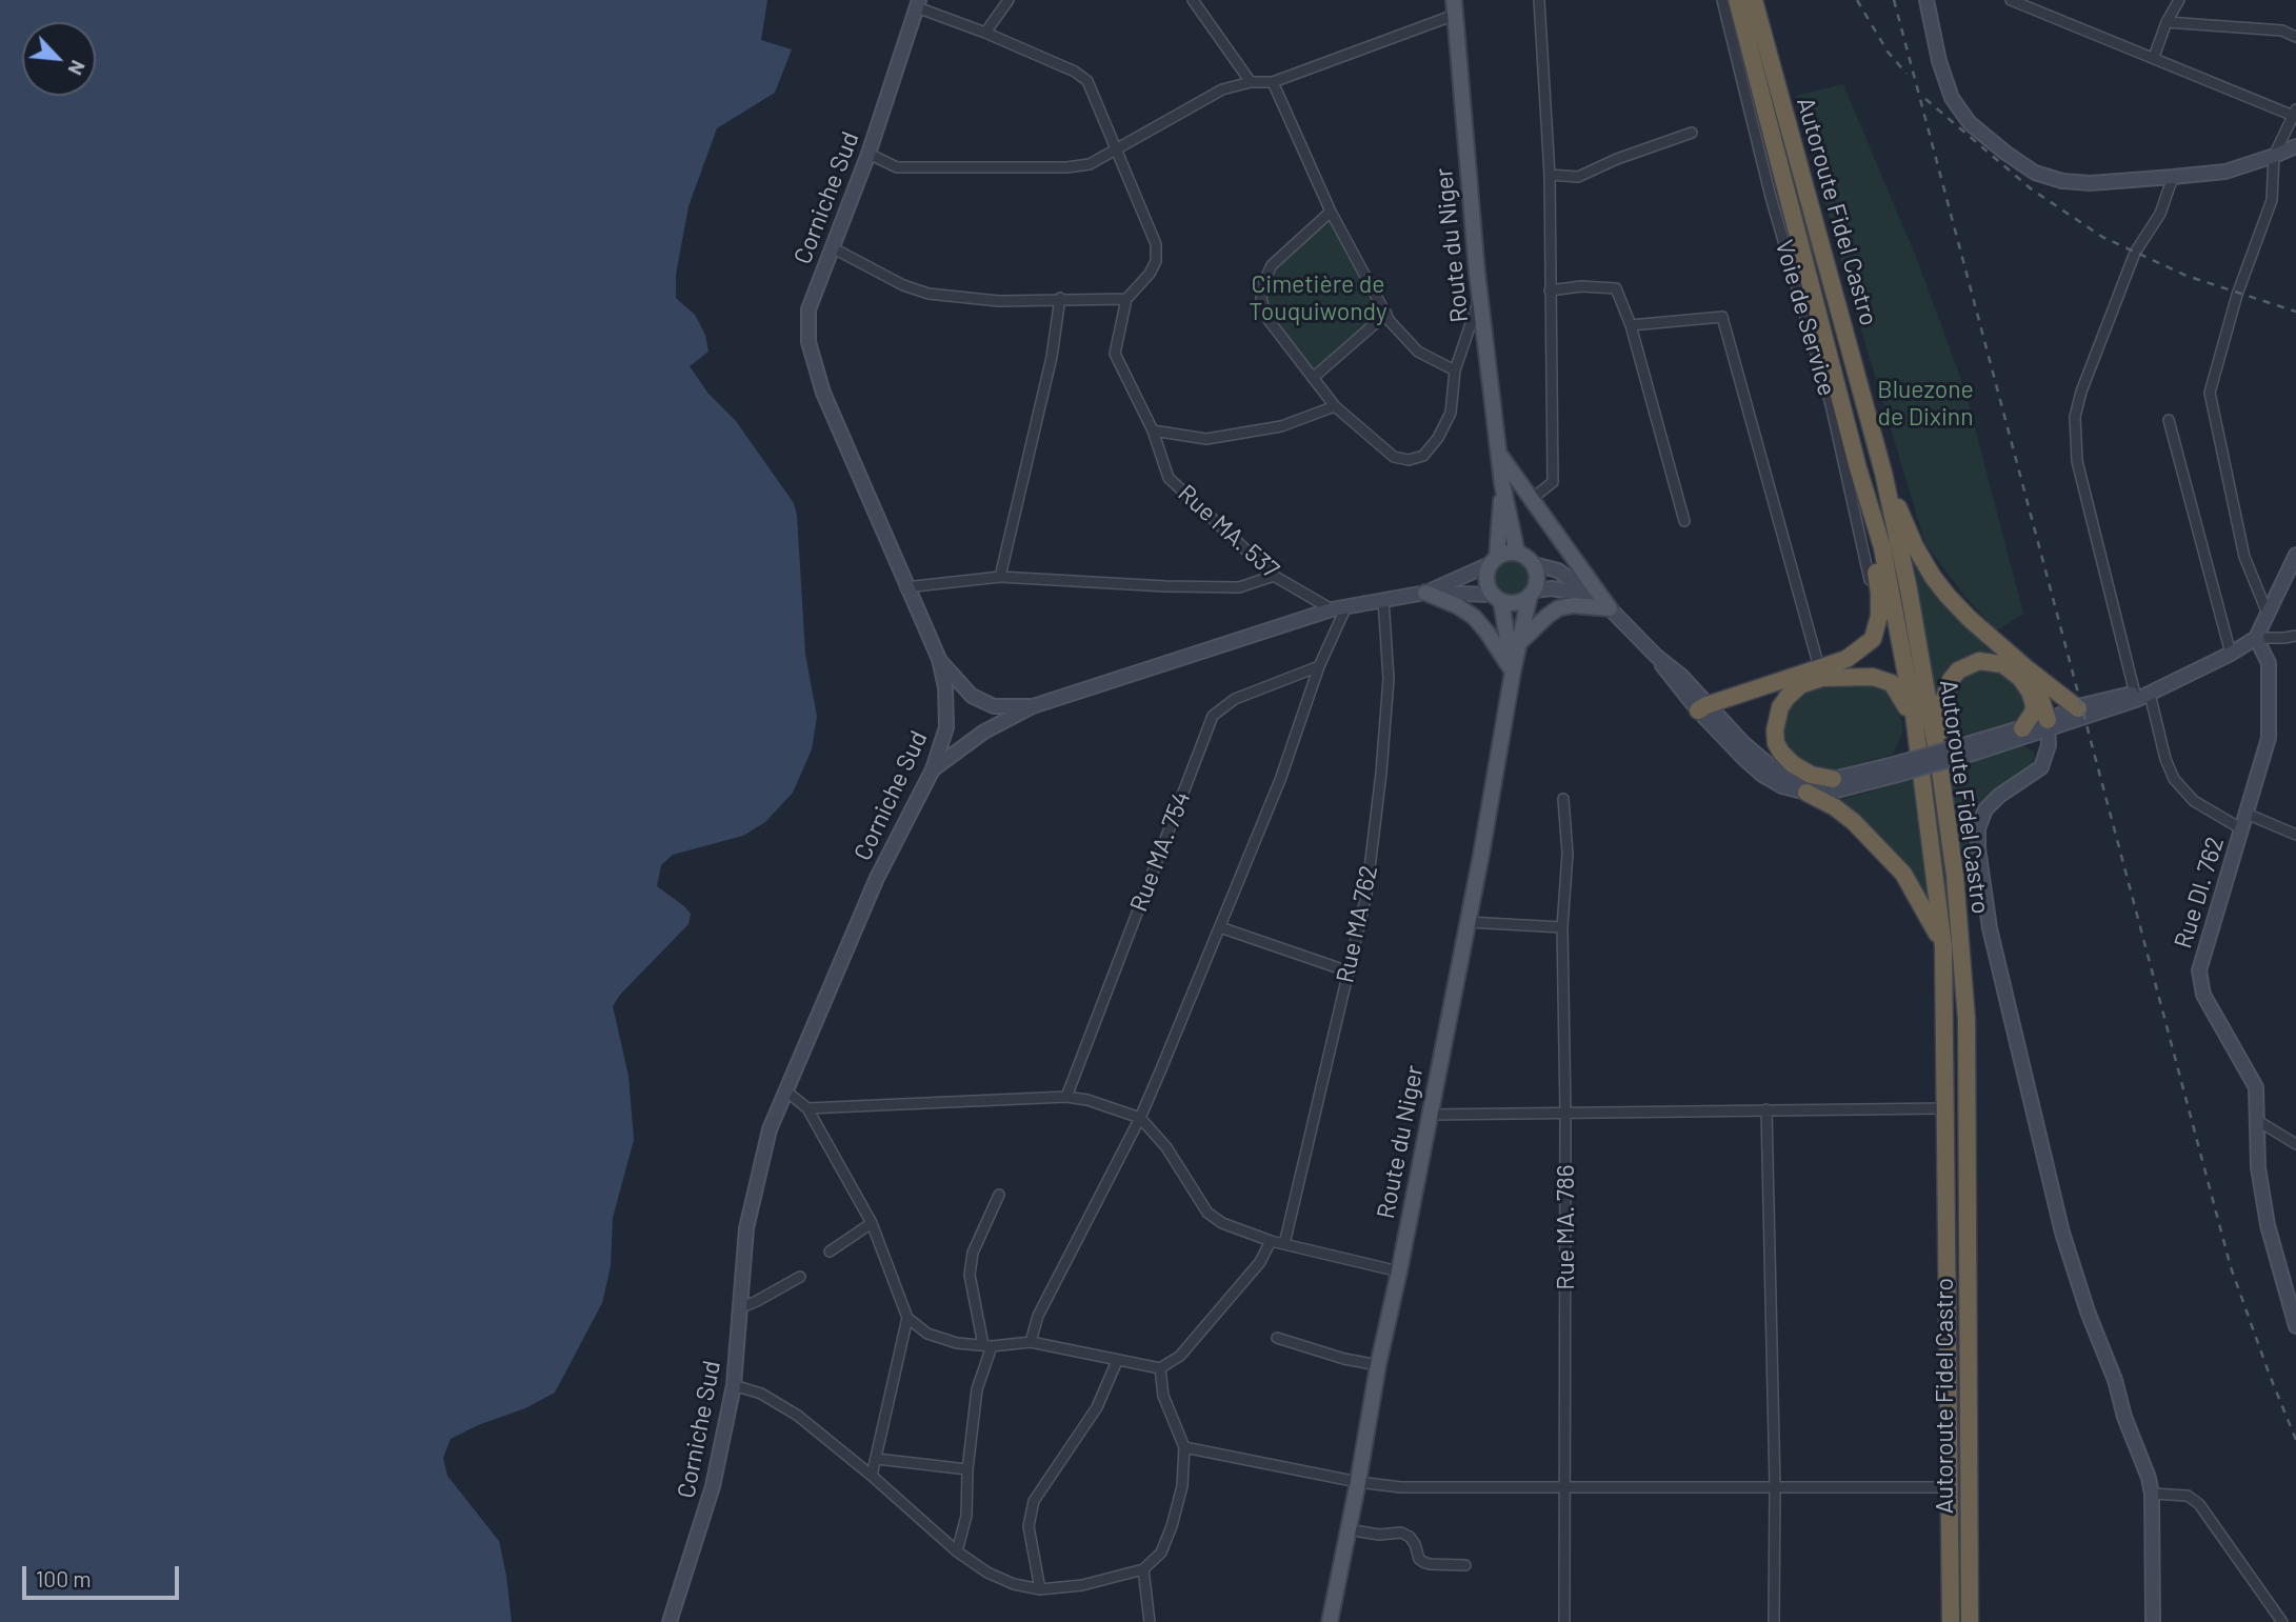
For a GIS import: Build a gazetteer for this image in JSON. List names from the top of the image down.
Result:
{
  "streets": {
    "highway": ["Autoroute Fidel Castro"],
    "main road": ["Corniche Sud", "Route du Niger", "Rue DI. 762"],
    "street": [
      "Voie de Service",
      "Rue MA. 537",
      "Rue MA. 754",
      "Rue MA 762",
      "Rue MA. 786"
    ]
  },
  "crossings": [
    ["Corniche Sud", "Rue MA. 537"]
  ],
  "parks": ["Cimetière de Touquiwondy", "Bluezone de Dixinn"],
  "scale_bar": "100 m",
  "north": "bottom right"
}
